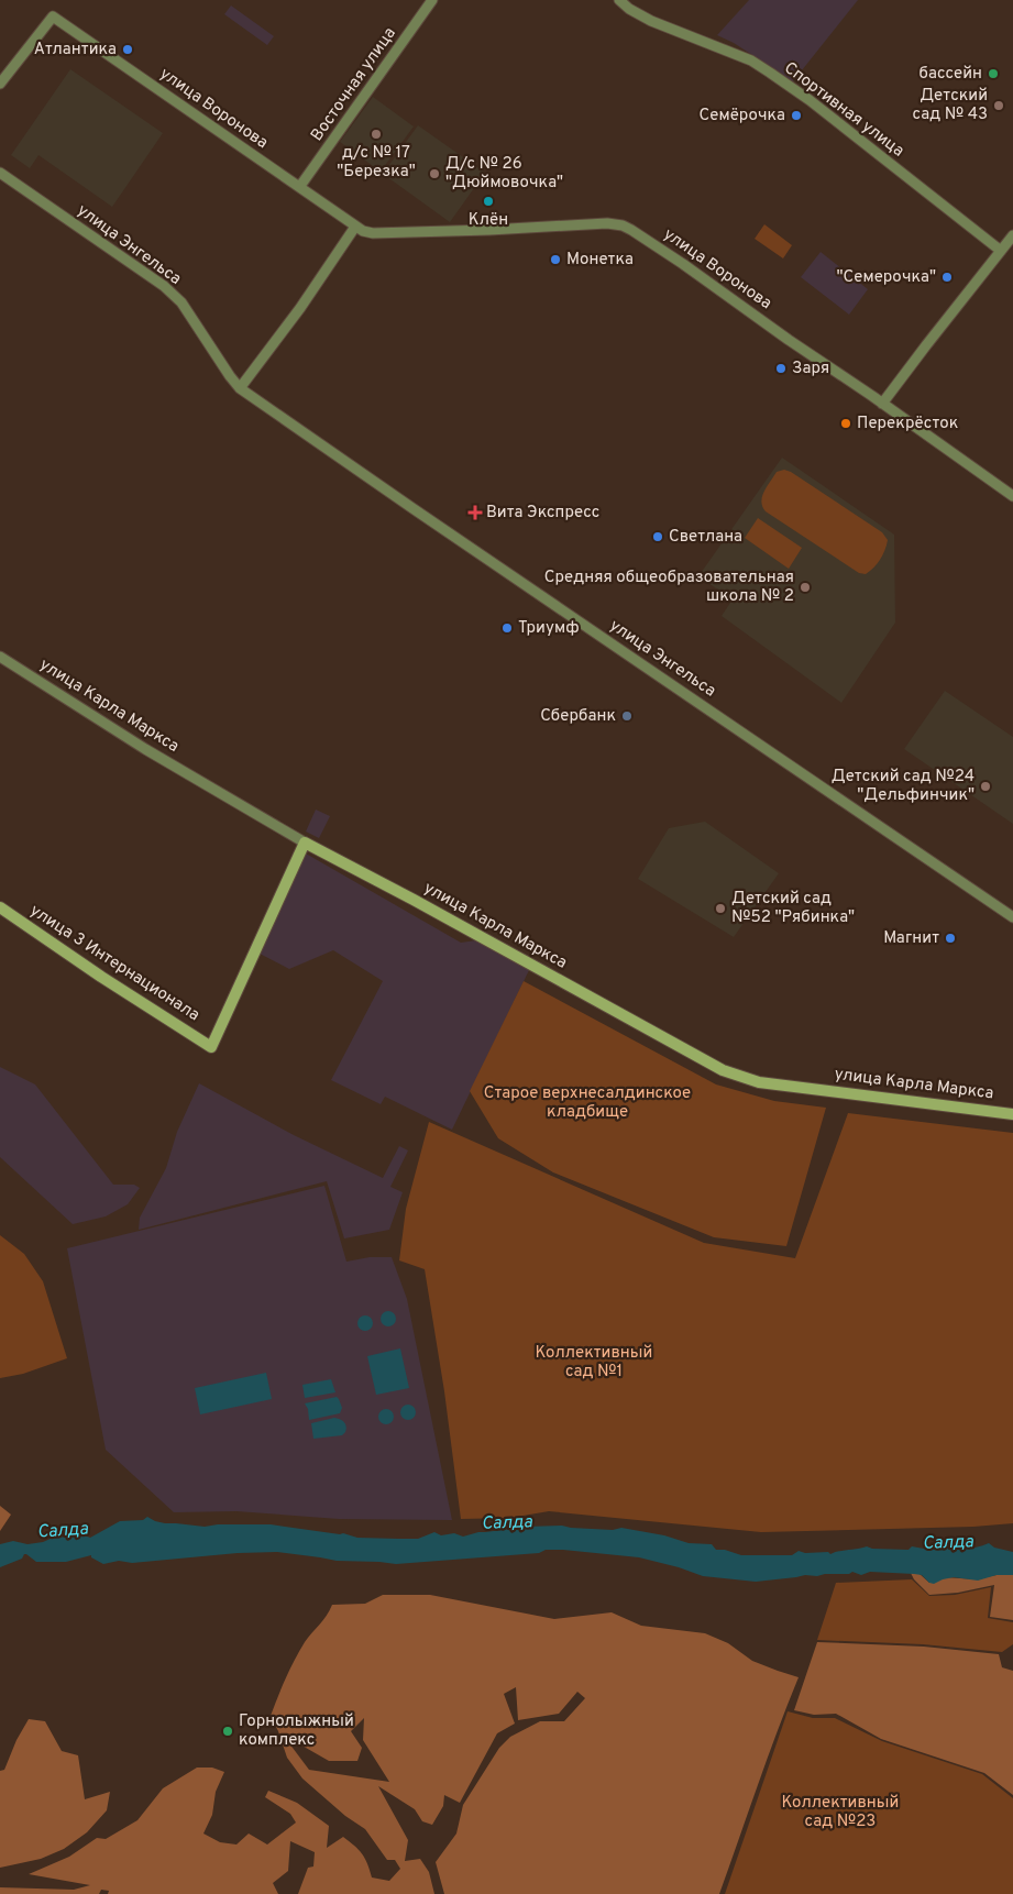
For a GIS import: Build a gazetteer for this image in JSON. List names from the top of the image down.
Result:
{
  "streets": {
    "main road": ["улица Карла Маркса", "улица 3 Интернационала"],
    "street": [
      "Восточная улица",
      "улица Воронова",
      "Спортивная улица",
      "улица Энгельса"
    ]
  },
  "crossings": [
    ["Восточная улица", "улица Воронова"],
    ["улица Карла Маркса", "улица 3 Интернационала"]
  ],
  "water": ["Салда"],
  "parks": ["Старое верхнесалдинское кладбище", "Коллективный сад №1", "Коллективный сад №23"],
  "places": {
    "other": [
      "Атлантика",
      "бассейн",
      "Детский сад № 43",
      "Семёрочка",
      "д/с № 17 \"Березка\"",
      "Д/с № 26 \"Дюймовочка\"",
      "Клён",
      "Монетка",
      "\"Семерочка\"",
      "Заря",
      "Перекрёсток",
      "Светлана",
      "Средняя общеобразовательная школа № 2",
      "Триумф",
      "Сбербанк",
      "Детский сад №24 \"Дельфинчик\"",
      "Детский сад №52 \"Рябинка\"",
      "Магнит",
      "Горнолыжный комплекс"
    ],
    "health": ["Вита Экспресс"]
  }
}
